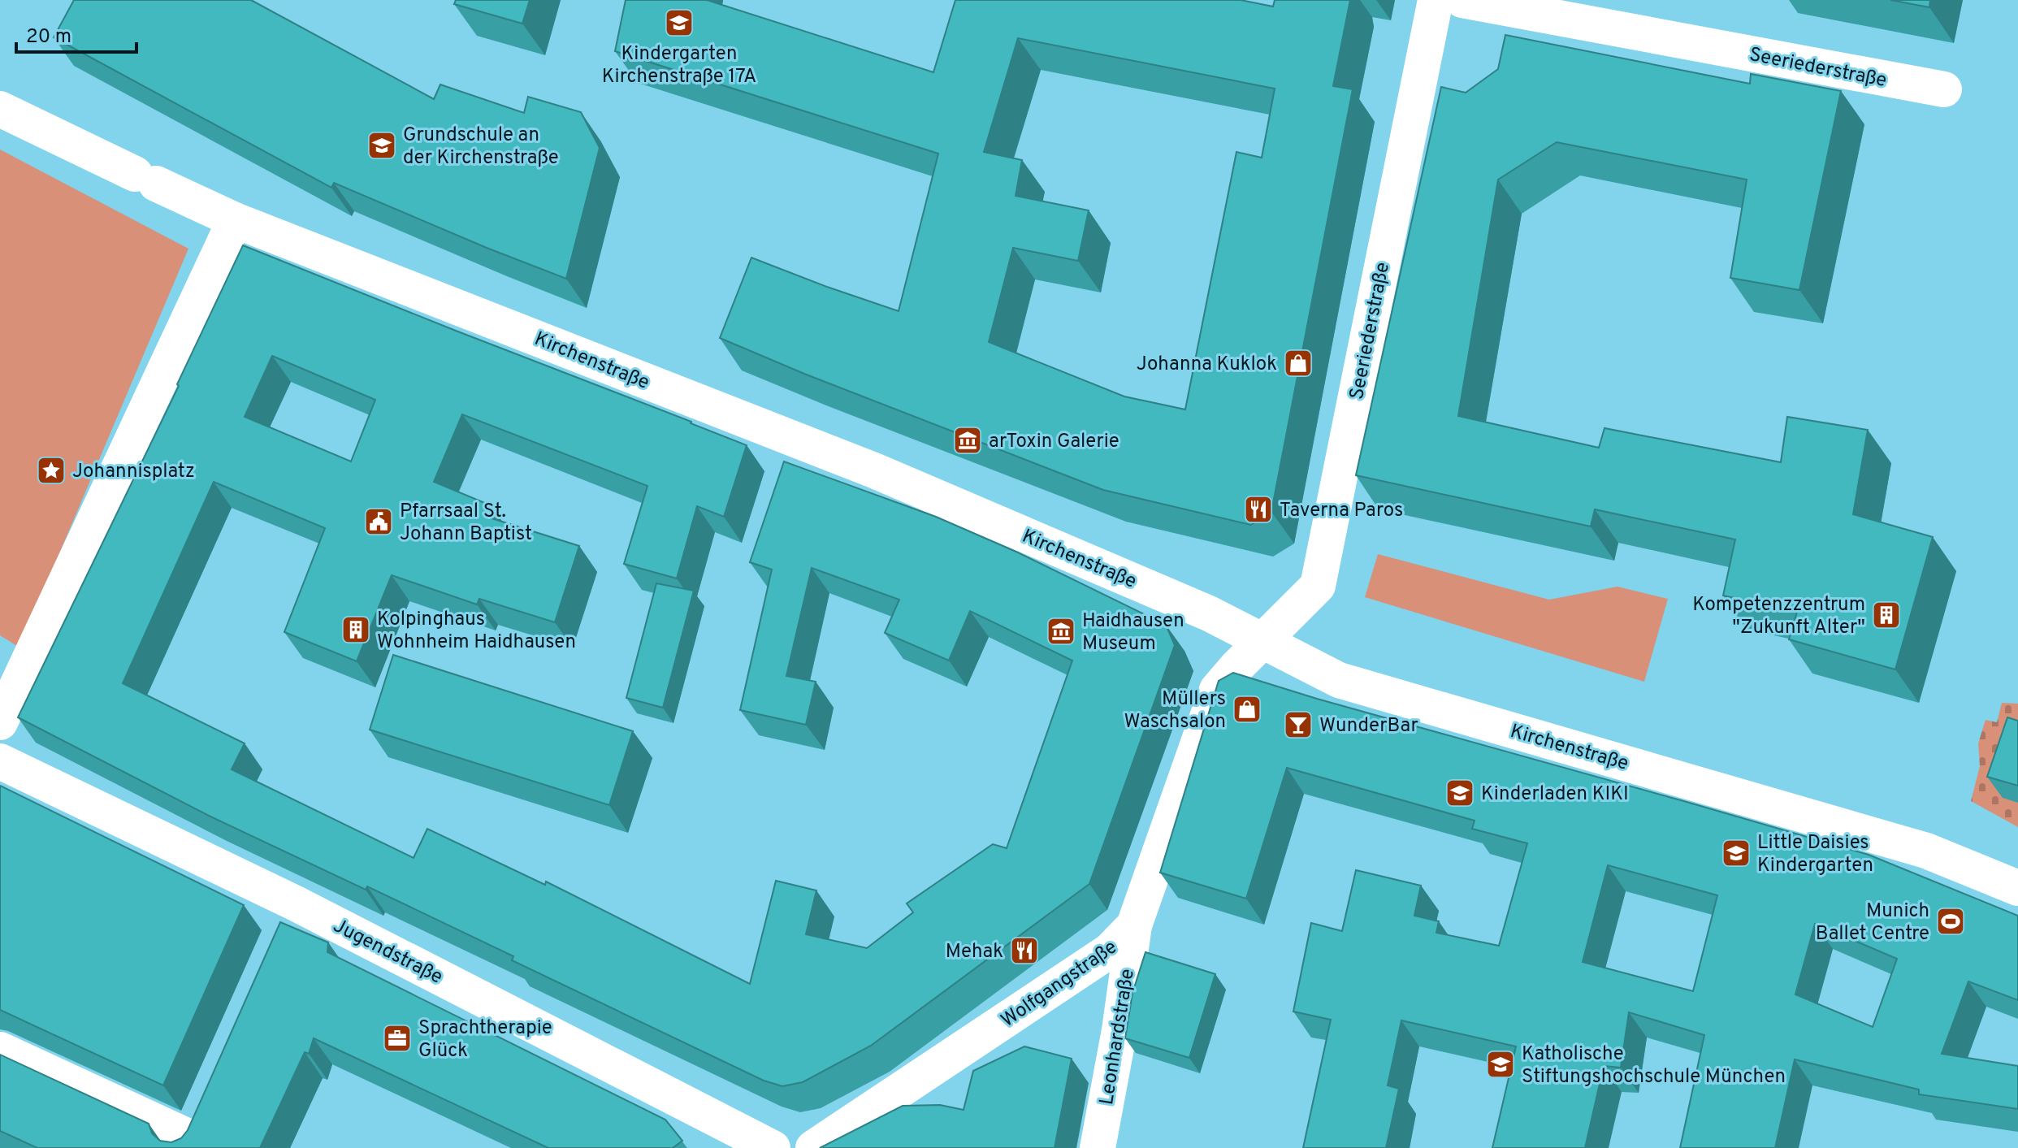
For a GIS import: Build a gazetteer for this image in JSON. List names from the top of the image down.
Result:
{
  "streets": {
    "street": [
      "Seeriederstraße",
      "Kirchenstraße",
      "Jugendstraße",
      "Wolfgangstraße",
      "Leonhardstraße"
    ]
  },
  "crossings": [
    ["Seeriederstraße", "Kirchenstraße"],
    ["Seeriederstraße", "Wolfgangstraße"],
    ["Kirchenstraße", "Wolfgangstraße"],
    ["Wolfgangstraße", "Leonhardstraße"]
  ],
  "places": {
    "school or university": [
      "Kindergarten Kirchenstraße 17A",
      "Grundschule an der Kirchenstraße",
      "Kinderladen KIKI",
      "Little Daisies Kindergarten",
      "Katholische Stiftungshochschule München"
    ],
    "shop": ["Johanna Kuklok", "Müllers Waschsalon"],
    "museum": ["arToxin Galerie", "Haidhausen Museum"],
    "place": ["Johannisplatz"],
    "restaurant": ["Taverna Paros", "Mehak"],
    "public building": ["Pfarrsaal St. Johann Baptist"],
    "building": ["Kompetenzzentrum \"Zukunft Alter\"", "Kolpinghaus Wohnheim Haidhausen"],
    "bar": ["WunderBar"],
    "sports": ["Munich Ballet Centre"],
    "office": ["Sprachtherapie Glück"]
  },
  "scale_bar": "20 m"
}
